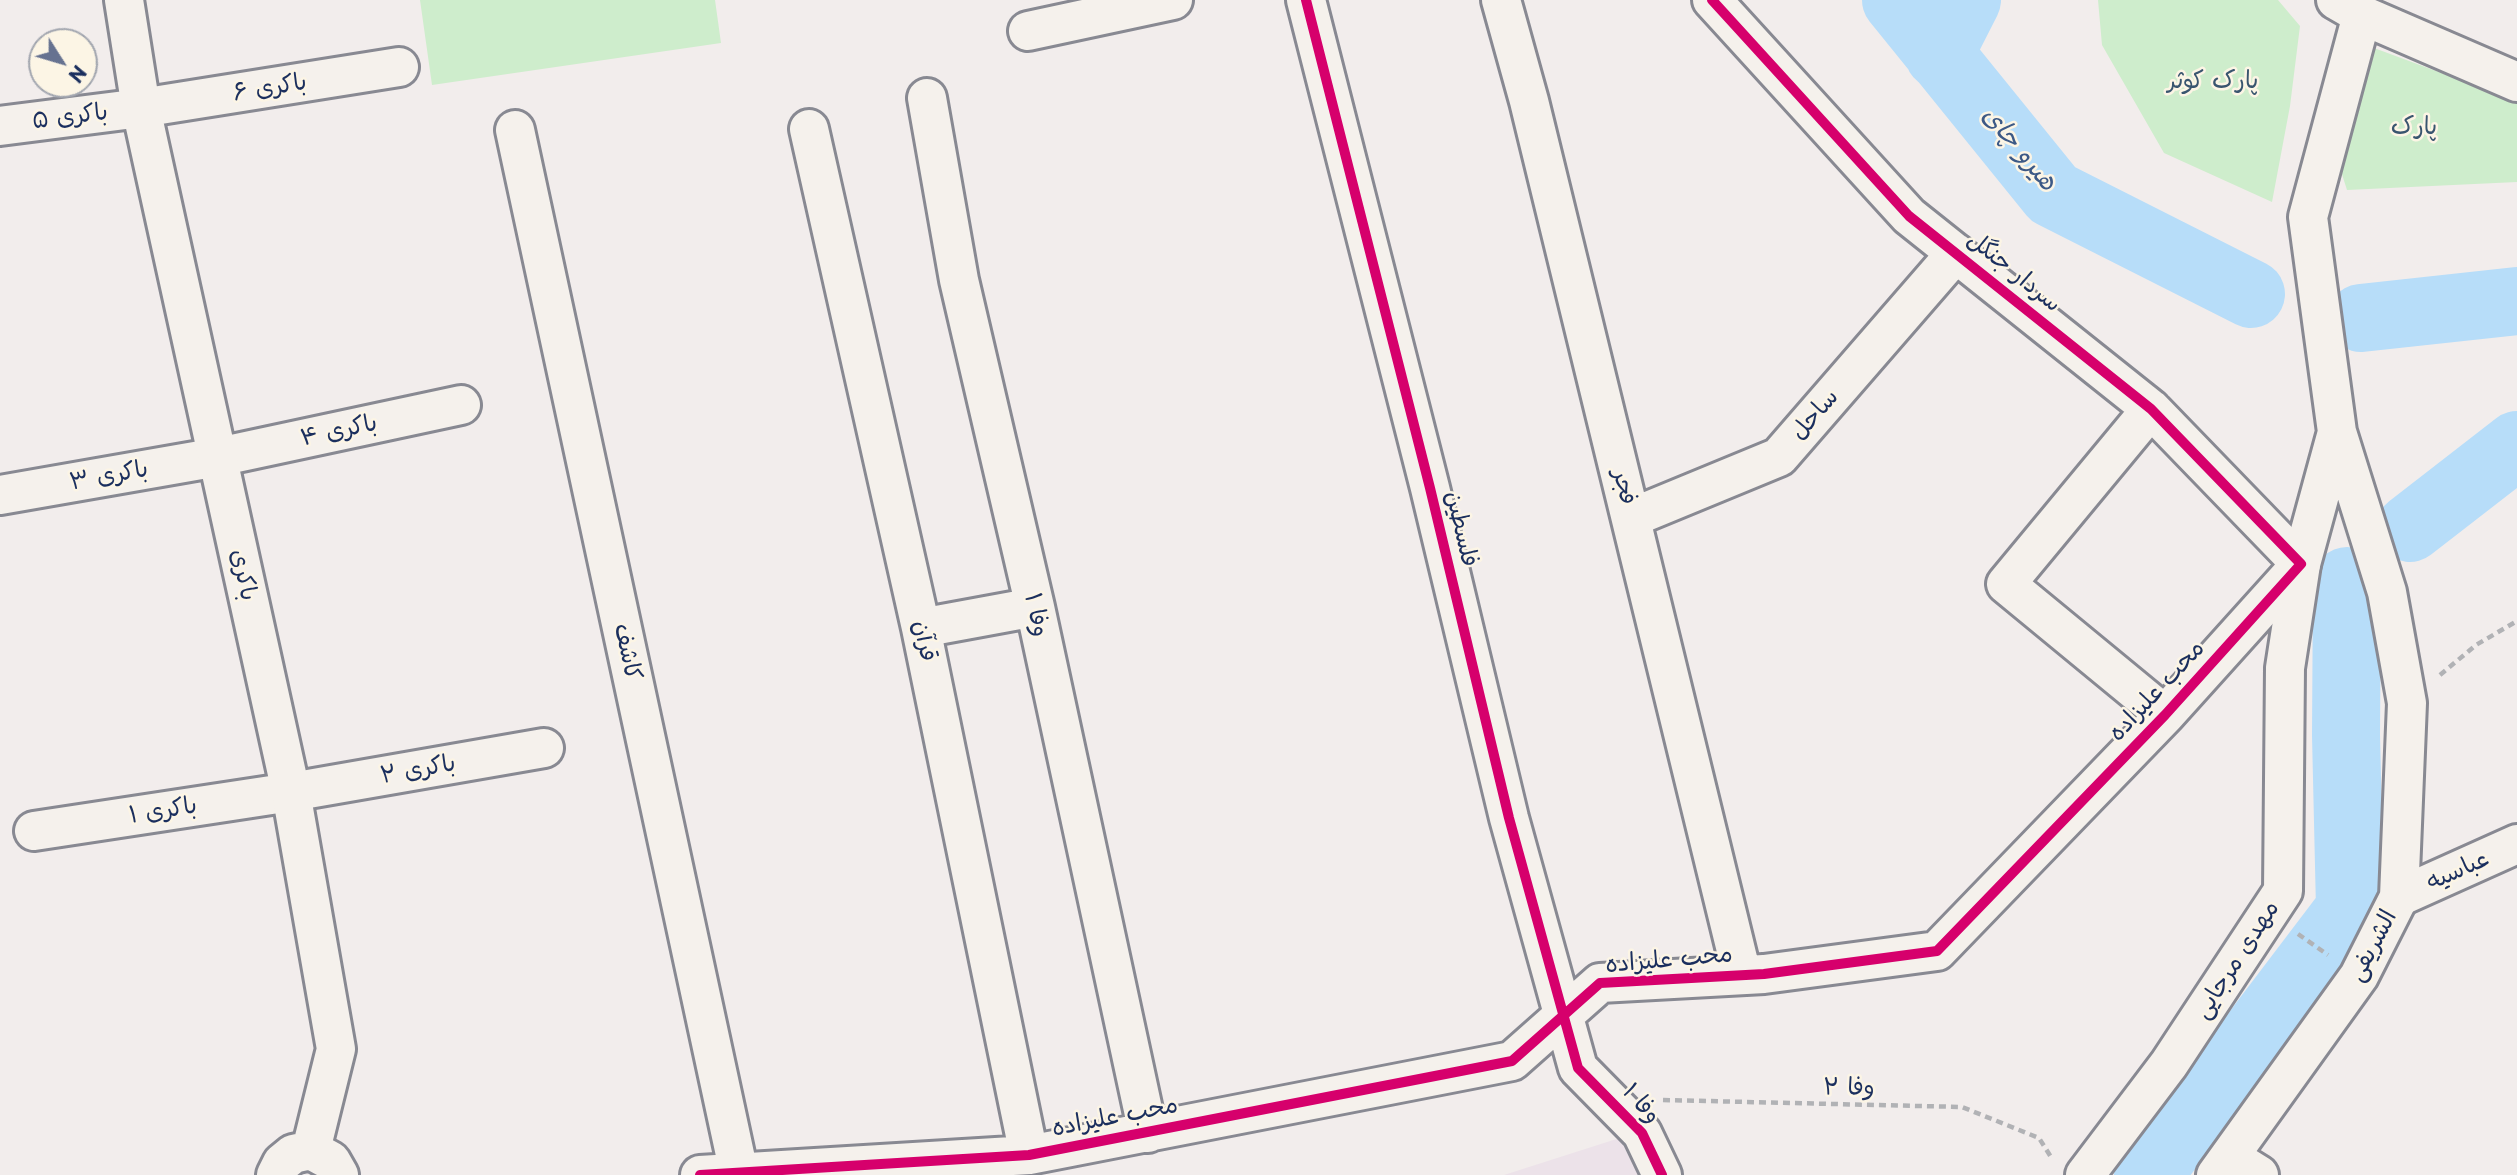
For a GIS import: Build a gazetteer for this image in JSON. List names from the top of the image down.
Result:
{
  "streets": {
    "street": [
      "باکری ۶",
      "باکری ۵",
      "سردار جنگل",
      "ساحل",
      "باکری ۴",
      "باکری ۳",
      "فجر",
      "فلسطین",
      "باکری",
      "وفا ۱",
      "قرآن",
      "کاشف",
      "محب علیزاده",
      "باکری ۲",
      "باکری ۱",
      "عباسیه",
      "الشریفی",
      "مهدی مرجایی"
    ],
    "path": ["وفا ۲"]
  },
  "crossings": [
    ["باکری ۶", "باکری ۵"],
    ["باکری ۶", "باکری"],
    ["باکری ۵", "باکری"],
    ["سردار جنگل", "ساحل"],
    ["سردار جنگل", "محب علیزاده"],
    ["سردار جنگل", "مهدی مرجایی"],
    ["ساحل", "فجر"],
    ["باکری ۴", "باکری ۳"],
    ["باکری ۴", "باکری"],
    ["باکری ۳", "باکری"],
    ["فجر", "محب علیزاده"],
    ["فلسطین", "وفا ۱"],
    ["فلسطین", "محب علیزاده"],
    ["باکری", "باکری ۲"],
    ["باکری", "باکری ۱"],
    ["وفا ۱", "محب علیزاده"],
    ["وفا ۱", "وفا ۲"],
    ["قرآن", "محب علیزاده"],
    ["کاشف", "محب علیزاده"],
    ["محب علیزاده", "مهدی مرجایی"],
    ["باکری ۲", "باکری ۱"],
    ["عباسیه", "الشریفی"],
    ["الشریفی", "مهدی مرجایی"],
    ["مهدی مرجایی", "وفا ۲"]
  ],
  "water": ["هیرو چای"],
  "parks": ["پارک کوثر", "پارک"],
  "north": "bottom right"
}
